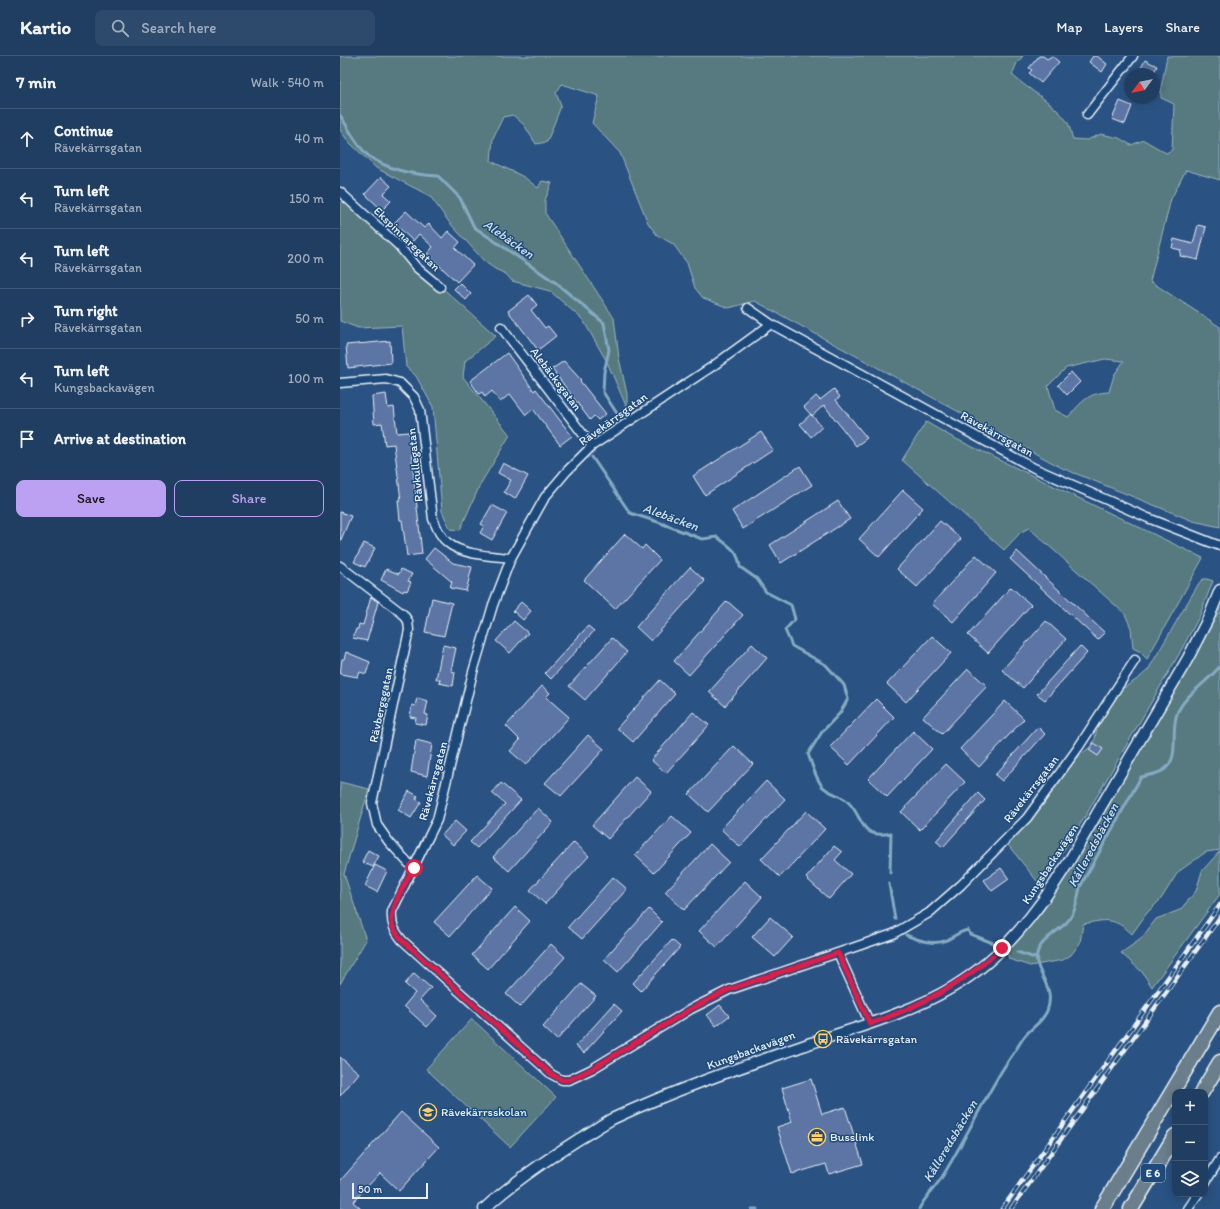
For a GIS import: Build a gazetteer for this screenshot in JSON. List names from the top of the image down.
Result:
{
  "streets": {
    "highway": ["E 6"],
    "street": [
      "Ekspinnaregatan",
      "Alebäcksgatan",
      "Rävekärrsgatan",
      "Rävkullegatan",
      "Rävbergsgatan",
      "Kungsbackavägen"
    ]
  },
  "crossings": [
    ["Alebäcksgatan", "Rävekärrsgatan"],
    ["Rävekärrsgatan", "Rävkullegatan"],
    ["Rävekärrsgatan", "Rävbergsgatan"]
  ],
  "water": ["Alebäcken", "Kålleredsbäcken"],
  "places": {
    "bus stop": ["Rävekärrsgatan"],
    "school or university": ["Rävekärrsskolan"],
    "office": ["Busslink"]
  },
  "scale_bar": "50 m",
  "north": "bottom left",
  "page": {
    "header": "Kartio",
    "search": "Search here",
    "nav": ["Map", "Layers", "Share"],
    "heading": ["7 min", "Walk · 540 m"],
    "list": [
      ["Continue", "Rävekärrsgatan", "40 m"],
      ["Turn left", "Rävekärrsgatan", "150 m"],
      ["Turn left", "Rävekärrsgatan", "200 m"],
      ["Turn right", "Rävekärrsgatan", "50 m"],
      ["Turn left", "Kungsbackavägen", "100 m"],
      "Arrive at destination"
    ],
    "buttons": ["Save", "Share"],
    "map_buttons": ["+", "−"],
    "scale": "50 m"
  }
}
